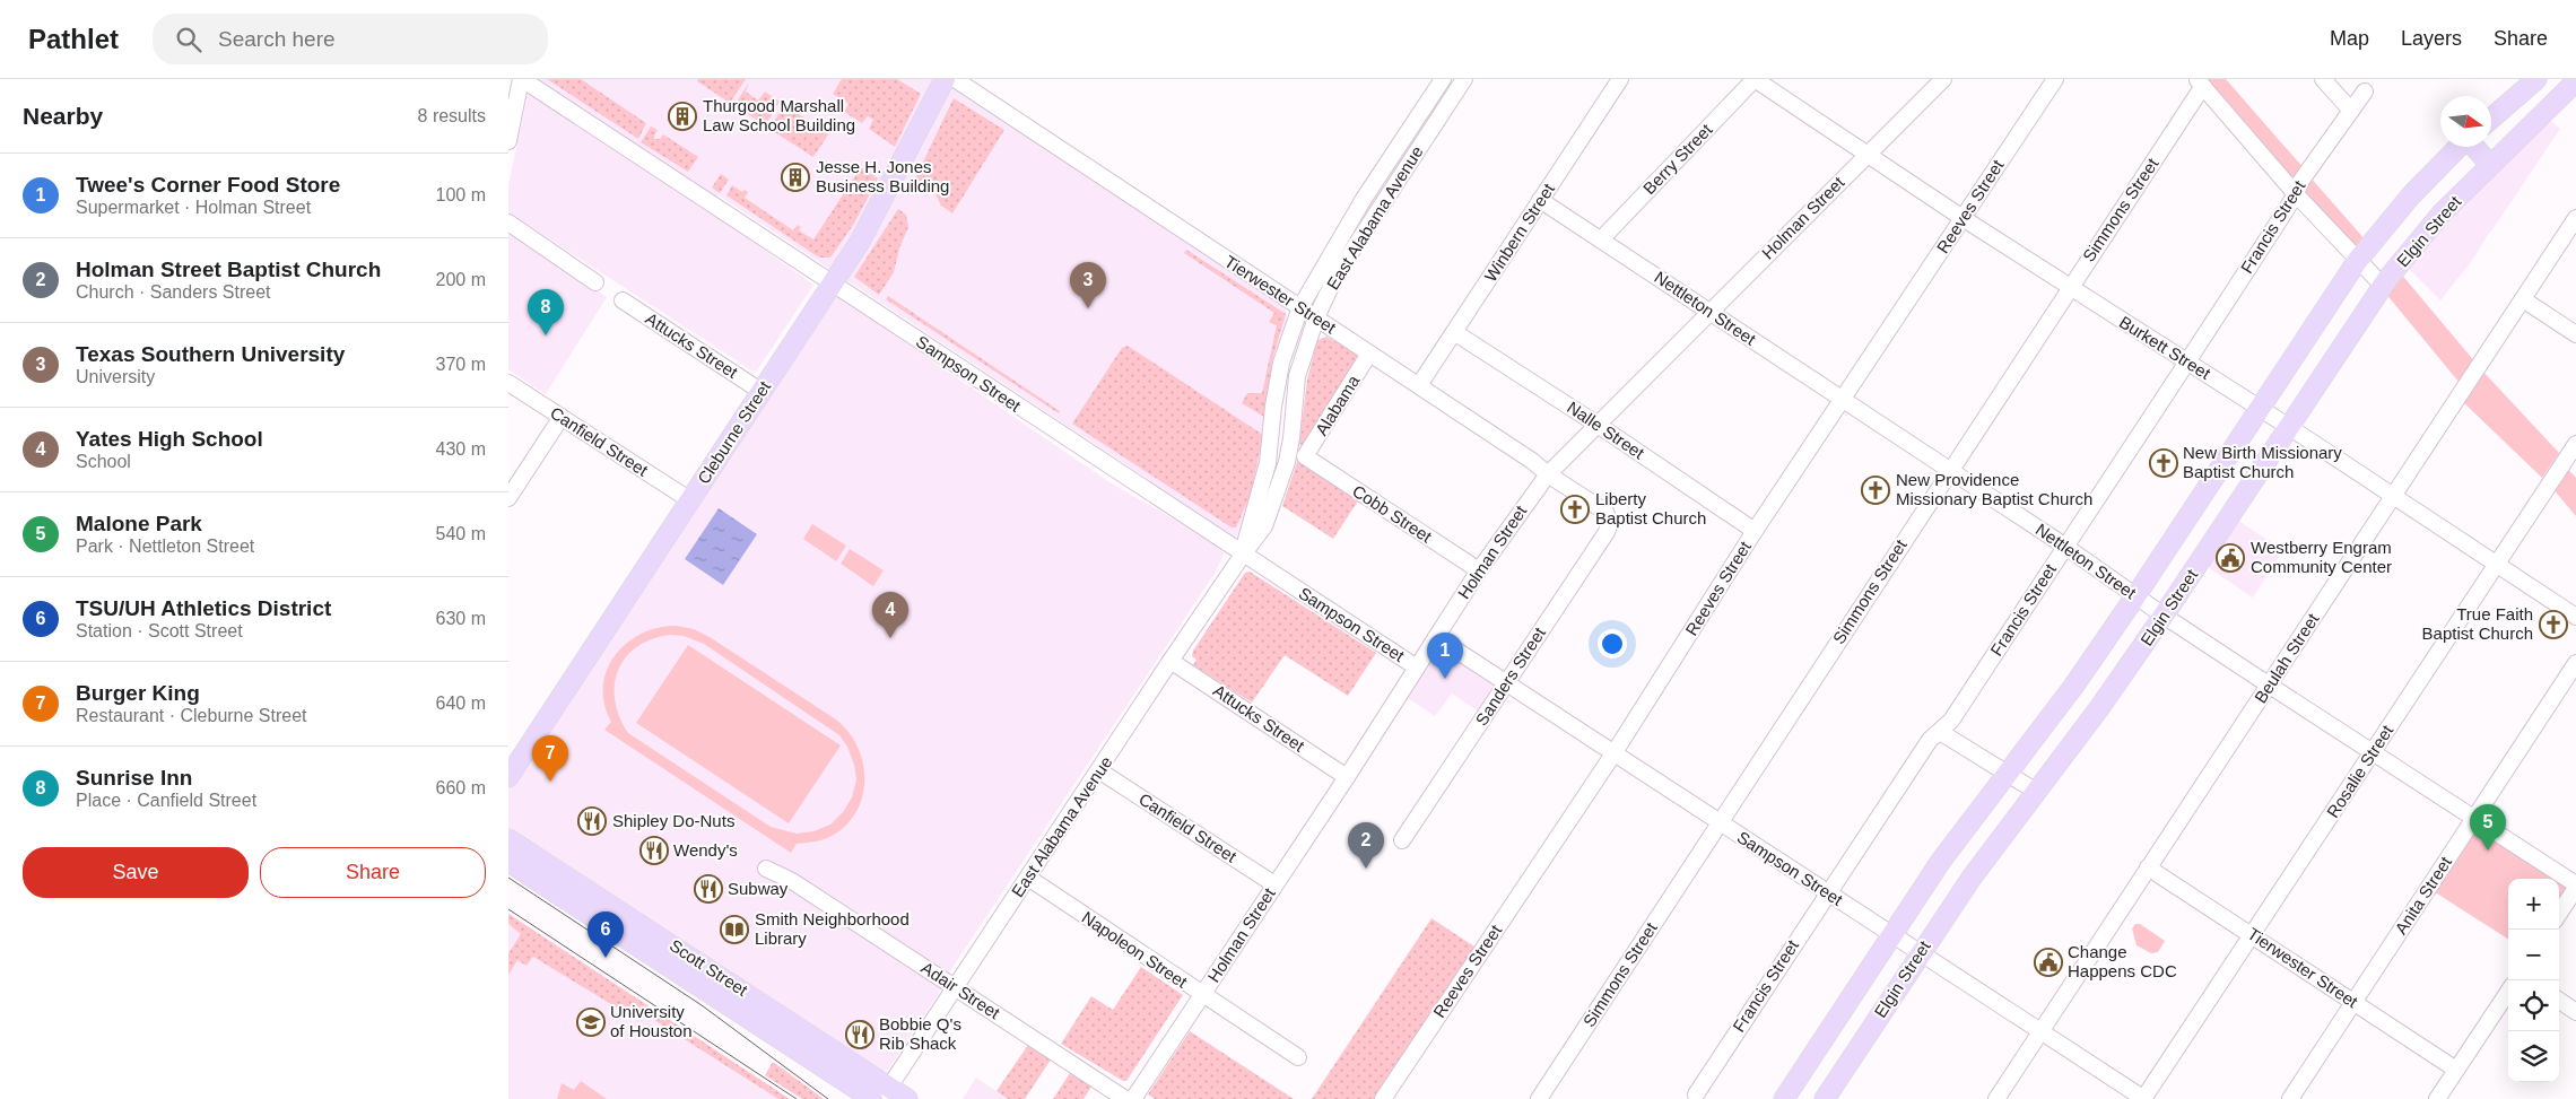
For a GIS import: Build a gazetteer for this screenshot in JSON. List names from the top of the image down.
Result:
{
  "streets": {
    "main road": ["Elgin Street", "Cleburne Street", "Scott Street"],
    "street": [
      "Berry Street",
      "Reeves Street",
      "Simmons Street",
      "East Alabama Avenue",
      "Holman Street",
      "Francis Street",
      "Winbern Street",
      "Tierwester Street",
      "Nettleton Street",
      "Attucks Street",
      "Burkett Street",
      "Sampson Street",
      "Alabama",
      "Nalle Street",
      "Canfield Street",
      "Cobb Street",
      "Beulah Street",
      "Sanders Street",
      "Rosalie Street",
      "Anita Street",
      "Napoleon Street",
      "Adair Street"
    ]
  },
  "crossings": [
    ["Berry Street", "Nettleton Street"],
    ["Berry Street", "Burkett Street"],
    ["Reeves Street", "Nettleton Street"],
    ["Reeves Street", "Burkett Street"],
    ["Reeves Street", "Sampson Street"],
    ["Reeves Street", "Nalle Street"],
    ["Simmons Street", "Nettleton Street"],
    ["Simmons Street", "Burkett Street"],
    ["Simmons Street", "Sampson Street"],
    ["East Alabama Avenue", "Tierwester Street"],
    ["East Alabama Avenue", "Attucks Street"],
    ["East Alabama Avenue", "Sampson Street"],
    ["East Alabama Avenue", "Canfield Street"],
    ["East Alabama Avenue", "Napoleon Street"],
    ["East Alabama Avenue", "Scott Street"],
    ["East Alabama Avenue", "Adair Street"],
    ["Holman Street", "Tierwester Street"],
    ["Holman Street", "Nettleton Street"],
    ["Holman Street", "Attucks Street"],
    ["Holman Street", "Burkett Street"],
    ["Holman Street", "Sampson Street"],
    ["Holman Street", "Nalle Street"],
    ["Holman Street", "Canfield Street"],
    ["Holman Street", "Cobb Street"],
    ["Holman Street", "Napoleon Street"],
    ["Francis Street", "Nettleton Street"],
    ["Francis Street", "Burkett Street"],
    ["Francis Street", "Sampson Street"],
    ["Elgin Street", "Nettleton Street"],
    ["Elgin Street", "Burkett Street"],
    ["Elgin Street", "Sampson Street"],
    ["Winbern Street", "Tierwester Street"],
    ["Winbern Street", "Nettleton Street"],
    ["Winbern Street", "Nalle Street"],
    ["Tierwester Street", "Alabama"],
    ["Tierwester Street", "Beulah Street"],
    ["Tierwester Street", "Sanders Street"],
    ["Tierwester Street", "Rosalie Street"],
    ["Tierwester Street", "Anita Street"],
    ["Nettleton Street", "Beulah Street"],
    ["Nettleton Street", "Rosalie Street"],
    ["Nettleton Street", "Anita Street"],
    ["Attucks Street", "Cleburne Street"],
    ["Burkett Street", "Beulah Street"],
    ["Burkett Street", "Rosalie Street"],
    ["Sampson Street", "Cleburne Street"],
    ["Sampson Street", "Beulah Street"],
    ["Sampson Street", "Sanders Street"],
    ["Sampson Street", "Rosalie Street"],
    ["Alabama", "Cobb Street"],
    ["Cleburne Street", "Canfield Street"]
  ],
  "places": {
    "building": ["Thurgood Marshall Law School Building", "Jesse H. Jones Business Building"],
    "church": [
      "New Birth Missionary Baptist Church",
      "New Providence Missionary Baptist Church",
      "Liberty Baptist Church",
      "True Faith Baptist Church"
    ],
    "public building": ["Westberry Engram Community Center", "Change Happens CDC"],
    "restaurant": [
      "Shipley Do-Nuts",
      "Wendy's",
      "Subway",
      "Bobbie Q's Rib Shack"
    ],
    "library": ["Smith Neighborhood Library"],
    "school or university": ["University of Houston"]
  },
  "north": "right",
  "page": {
    "header": "Pathlet",
    "search": "Search here",
    "nav": ["Map", "Layers", "Share"],
    "heading": ["Nearby", "8 results"],
    "list": [
      {
        "mark": "1",
        "name": "Twee's Corner Food Store",
        "note": "Supermarket · Holman Street",
        "value": "100 m"
      },
      {
        "mark": "2",
        "name": "Holman Street Baptist Church",
        "note": "Church · Sanders Street",
        "value": "200 m"
      },
      {
        "mark": "3",
        "name": "Texas Southern University",
        "note": "University",
        "value": "370 m"
      },
      {
        "mark": "4",
        "name": "Yates High School",
        "note": "School",
        "value": "430 m"
      },
      {
        "mark": "5",
        "name": "Malone Park",
        "note": "Park · Nettleton Street",
        "value": "540 m"
      },
      {
        "mark": "6",
        "name": "TSU/UH Athletics District",
        "note": "Station · Scott Street",
        "value": "630 m"
      },
      {
        "mark": "7",
        "name": "Burger King",
        "note": "Restaurant · Cleburne Street",
        "value": "640 m"
      },
      {
        "mark": "8",
        "name": "Sunrise Inn",
        "note": "Place · Canfield Street",
        "value": "660 m"
      }
    ],
    "pins": [
      "3",
      "8",
      "4",
      "1",
      "7",
      "5",
      "2",
      "6"
    ],
    "buttons": ["Save", "Share"],
    "map_buttons": ["+", "−"]
  }
}
